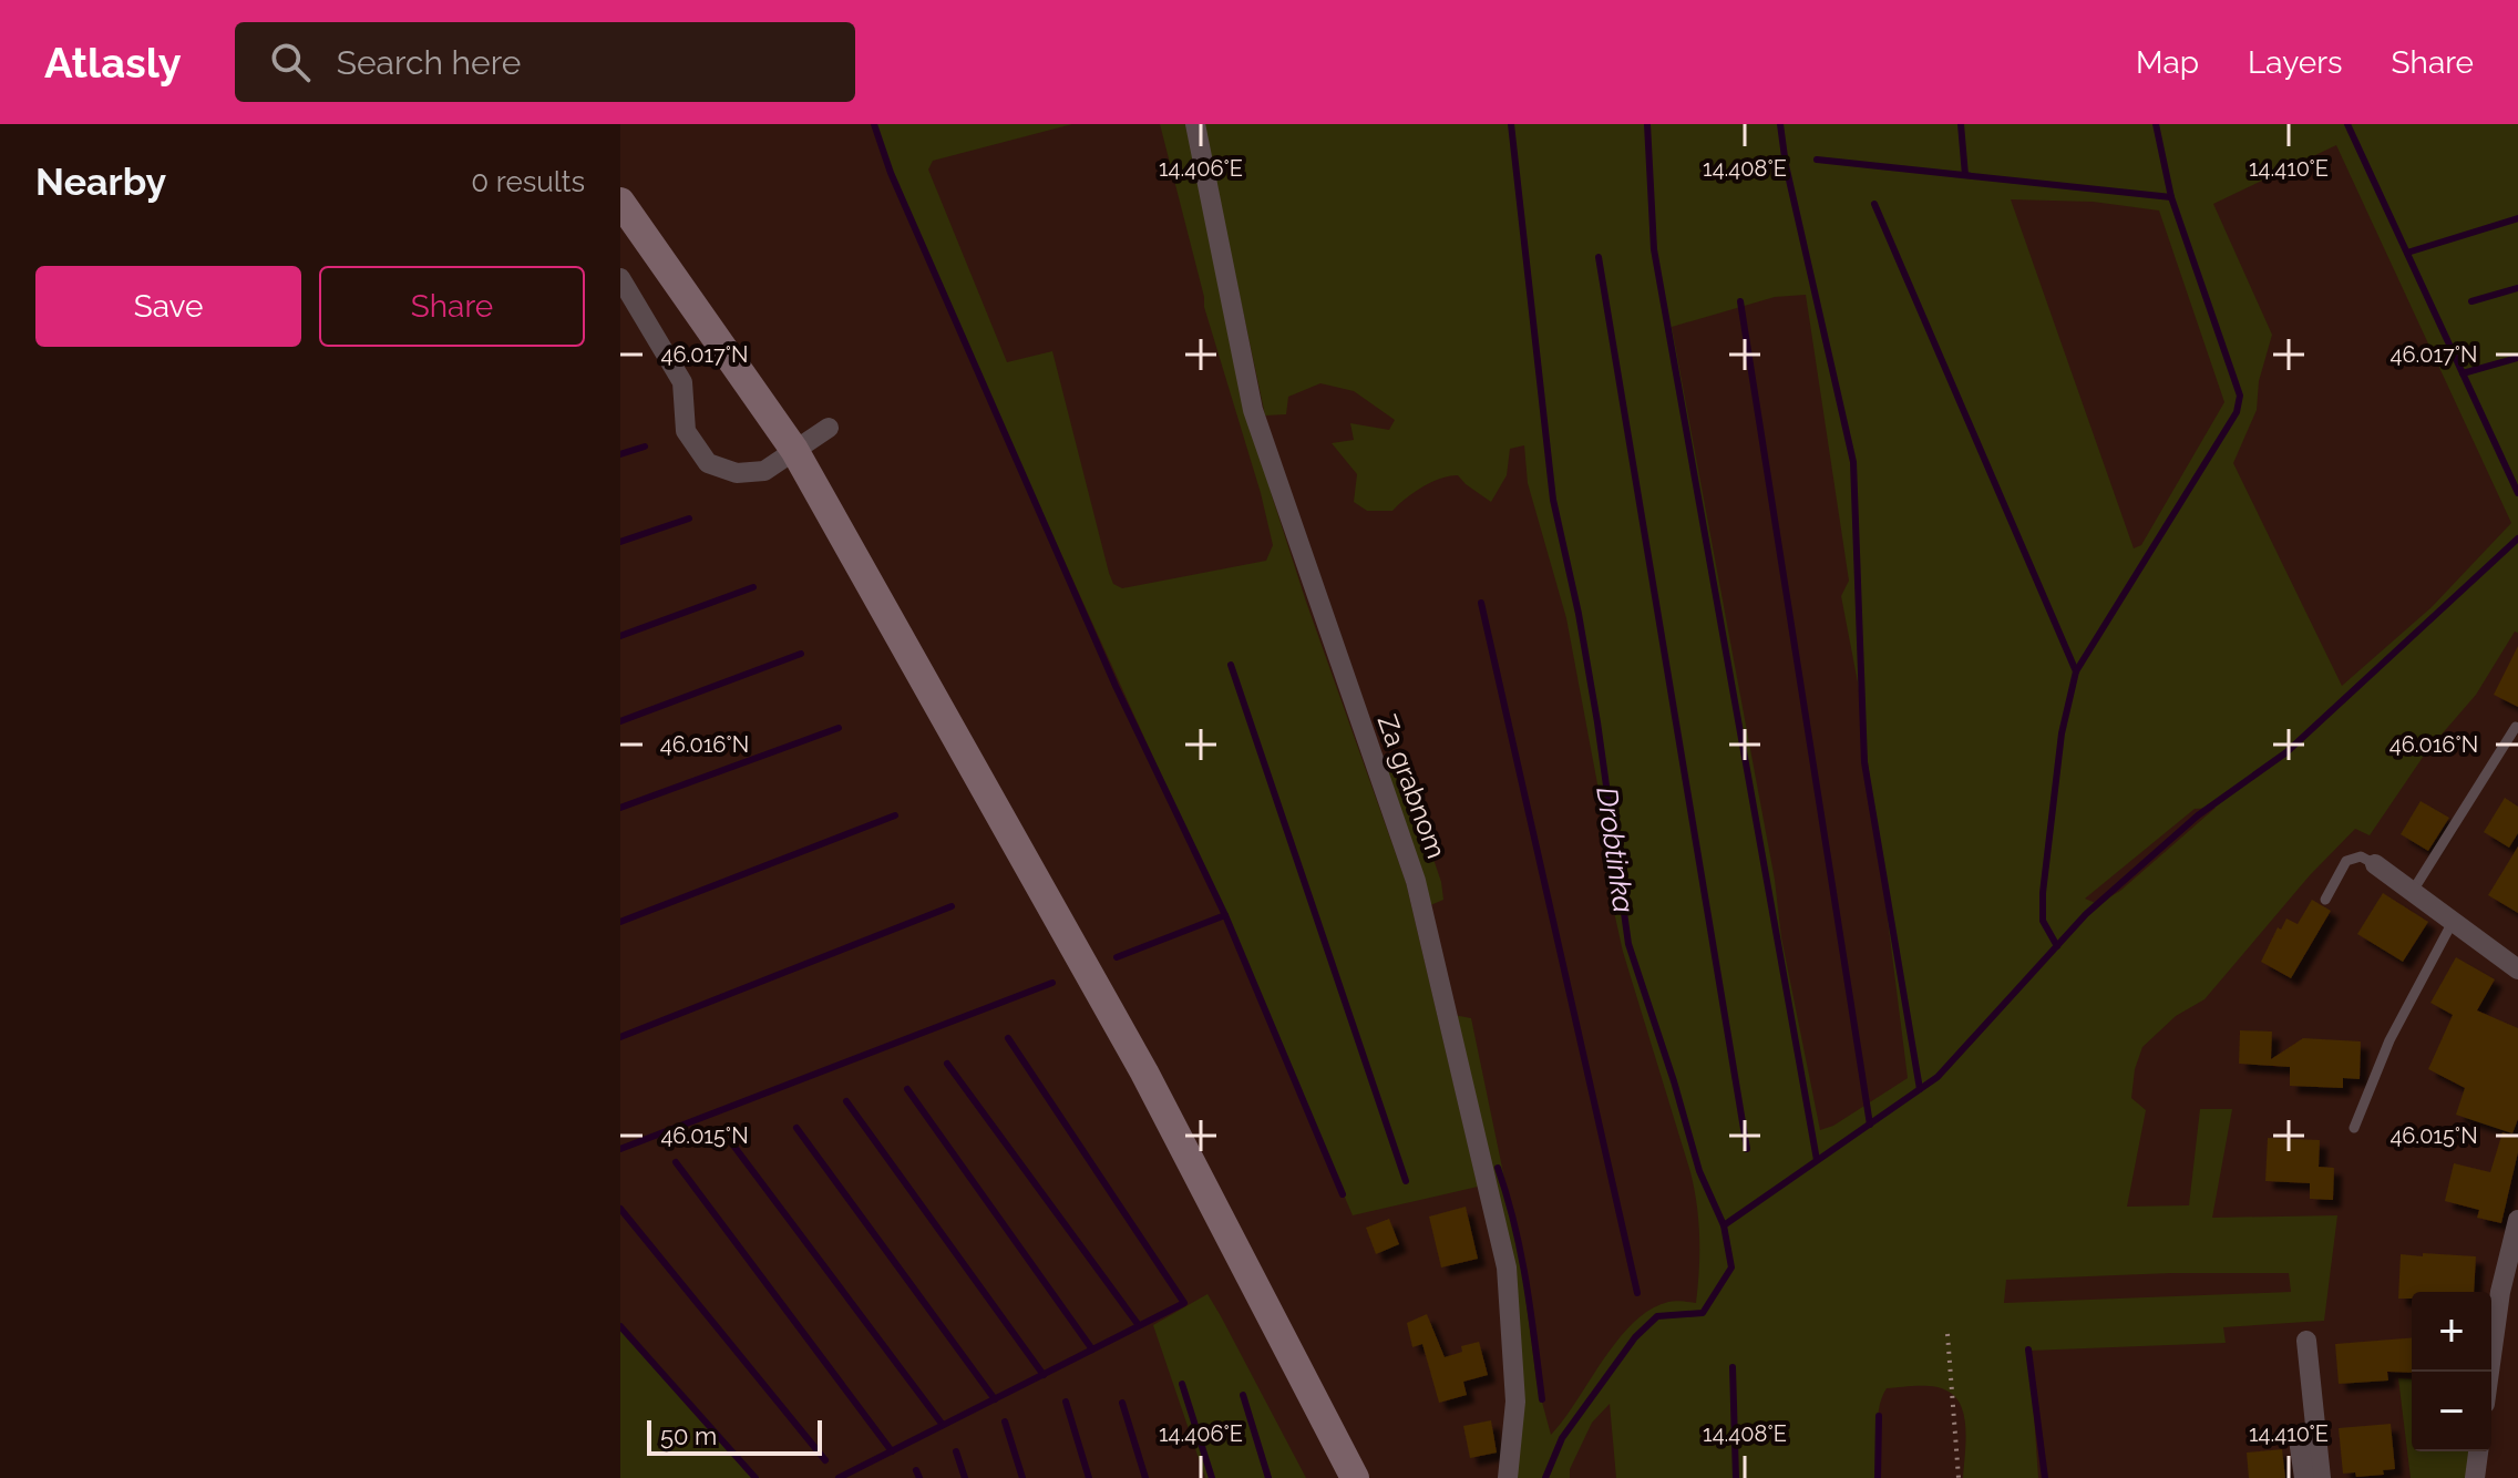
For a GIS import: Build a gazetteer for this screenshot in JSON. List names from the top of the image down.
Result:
{
  "streets": {
    "street": ["Za grabnom"]
  },
  "water": ["Drobtinka"],
  "scale_bar": "50 m",
  "page": {
    "header": "Atlasly",
    "search": "Search here",
    "nav": ["Map", "Layers", "Share"],
    "heading": ["Nearby", "0 results"],
    "buttons": ["Save", "Share"],
    "map_buttons": ["+", "−"],
    "scale": "50 m"
  },
  "coordinates": [
    "14.406°E",
    "14.408°E",
    "14.410°E",
    "46.017°N",
    "46.016°N",
    "46.015°N"
  ]
}
